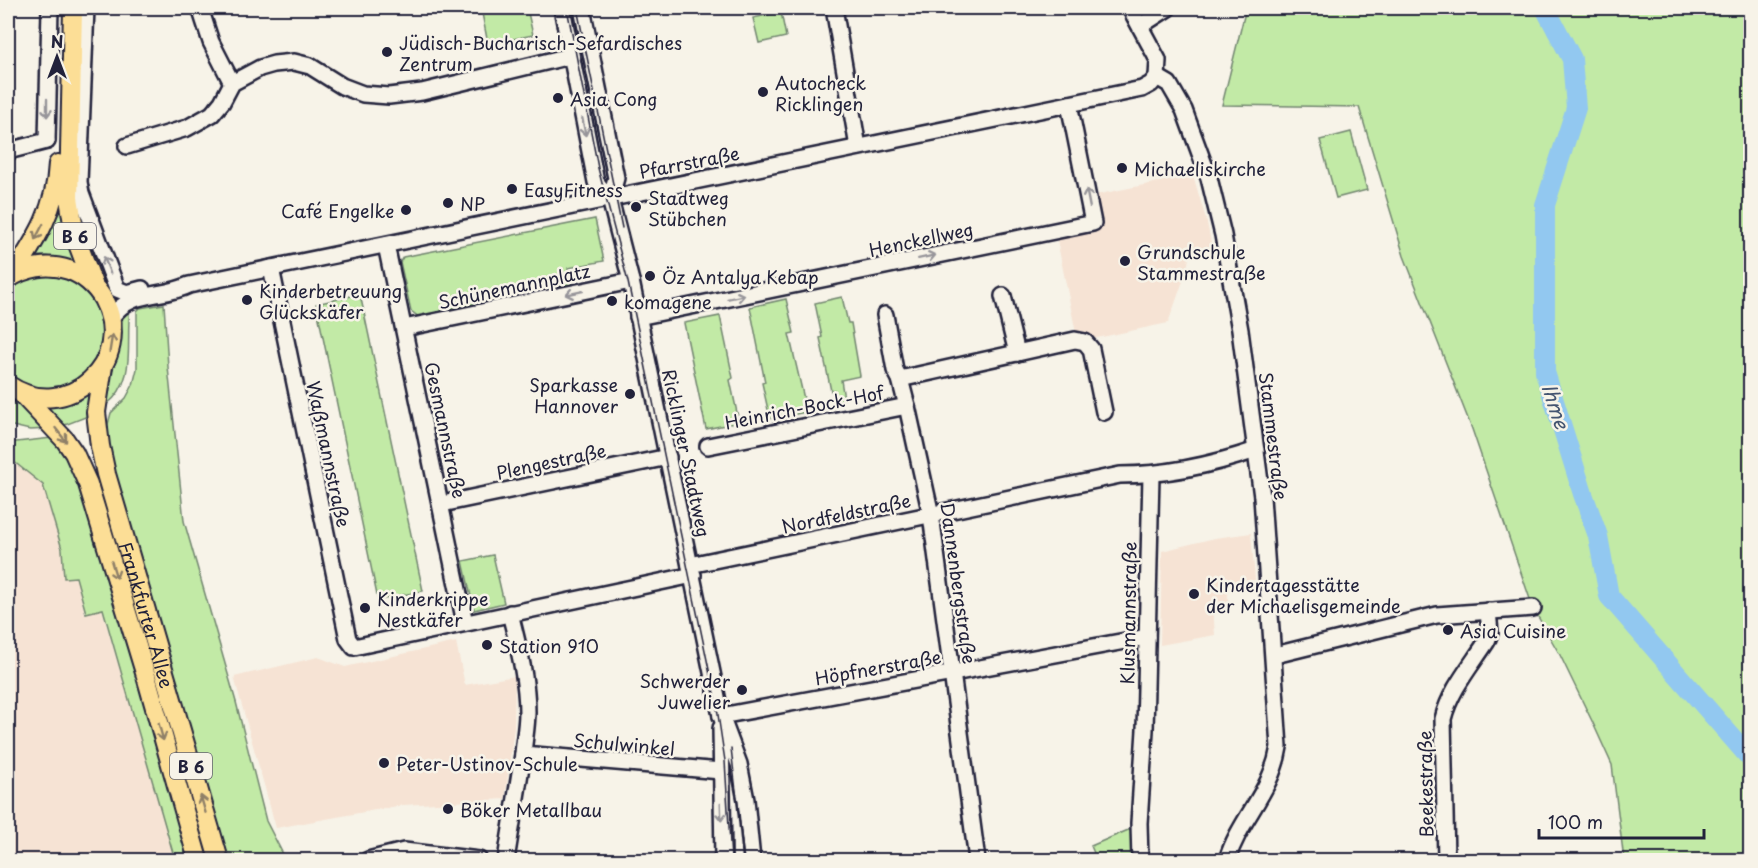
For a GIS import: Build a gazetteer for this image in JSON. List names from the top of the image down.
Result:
{
  "streets": {
    "main road": ["B 6", "Frankfurter Allee"],
    "street": [
      "Pfarrstraße",
      "Henckellweg",
      "Schünemannplatz",
      "Heinrich-Bock-Hof",
      "Gesmannstraße",
      "Stammestraße",
      "Ricklinger Stadtweg",
      "Waßmannstraße",
      "Plengestraße",
      "Nordfeldstraße",
      "Dannenbergstraße",
      "Klusmannstraße",
      "Höpfnerstraße",
      "Schulwinkel",
      "Beekestraße"
    ]
  },
  "crossings": [
    ["Pfarrstraße", "B 6"],
    ["Pfarrstraße", "Henckellweg"],
    ["Pfarrstraße", "Gesmannstraße"],
    ["Pfarrstraße", "Stammestraße"],
    ["Pfarrstraße", "Ricklinger Stadtweg"],
    ["Pfarrstraße", "Waßmannstraße"],
    ["B 6", "Frankfurter Allee"],
    ["Henckellweg", "Ricklinger Stadtweg"],
    ["Schünemannplatz", "Gesmannstraße"],
    ["Schünemannplatz", "Ricklinger Stadtweg"],
    ["Heinrich-Bock-Hof", "Dannenbergstraße"],
    ["Gesmannstraße", "Plengestraße"],
    ["Gesmannstraße", "Nordfeldstraße"],
    ["Ricklinger Stadtweg", "Plengestraße"],
    ["Ricklinger Stadtweg", "Nordfeldstraße"],
    ["Ricklinger Stadtweg", "Höpfnerstraße"],
    ["Ricklinger Stadtweg", "Schulwinkel"],
    ["Waßmannstraße", "Nordfeldstraße"],
    ["Nordfeldstraße", "Dannenbergstraße"],
    ["Nordfeldstraße", "Klusmannstraße"],
    ["Dannenbergstraße", "Höpfnerstraße"],
    ["Klusmannstraße", "Höpfnerstraße"]
  ],
  "one_way": ["Henckellweg", "Schünemannplatz"],
  "water": ["Ihme"],
  "places": [
    "Jüdisch-Bucharisch-Sefardisches Zentrum",
    "Autocheck Ricklingen",
    "Asia Cong",
    "Michaeliskirche",
    "EasyFitness",
    "NP",
    "Stadtweg Stübchen",
    "Café Engelke",
    "Grundschule Stammestraße",
    "Öz Antalya Kebap",
    "Kinderbetreuung Glückskäfer",
    "komagene",
    "Sparkasse Hannover",
    "Kindertagesstätte der Michaelisgemeinde",
    "Kinderkrippe Nestkäfer",
    "Asia Cuisine",
    "Station 910",
    "Schwerder Juwelier",
    "Peter-Ustinov-Schule",
    "Böker Metallbau"
  ],
  "scale_bar": "100 m",
  "north": "top"
}
